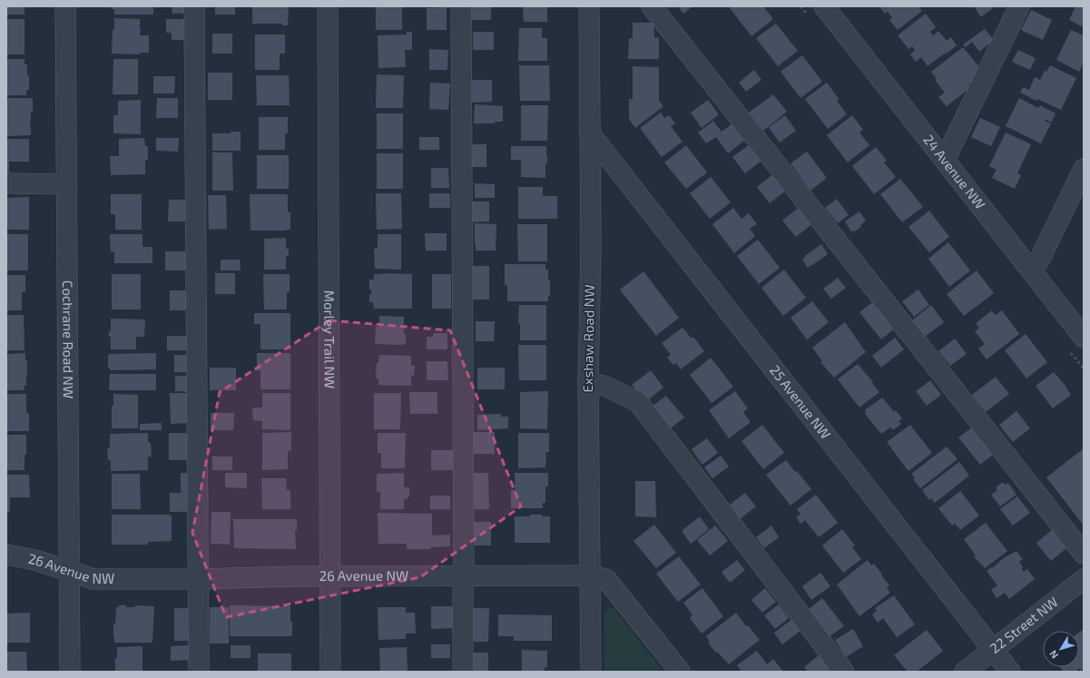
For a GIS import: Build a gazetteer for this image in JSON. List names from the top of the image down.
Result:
{
  "streets": {
    "street": [
      "24 Avenue NW",
      "Cochrane Road NW",
      "Exshaw Road NW",
      "Morley Trail NW",
      "25 Avenue NW",
      "26 Avenue NW",
      "22 Street NW"
    ]
  },
  "crossings": [
    ["Cochrane Road NW", "26 Avenue NW"],
    ["Exshaw Road NW", "25 Avenue NW"],
    ["Exshaw Road NW", "26 Avenue NW"],
    ["Morley Trail NW", "26 Avenue NW"],
    ["25 Avenue NW", "22 Street NW"]
  ],
  "north": "bottom left"
}
